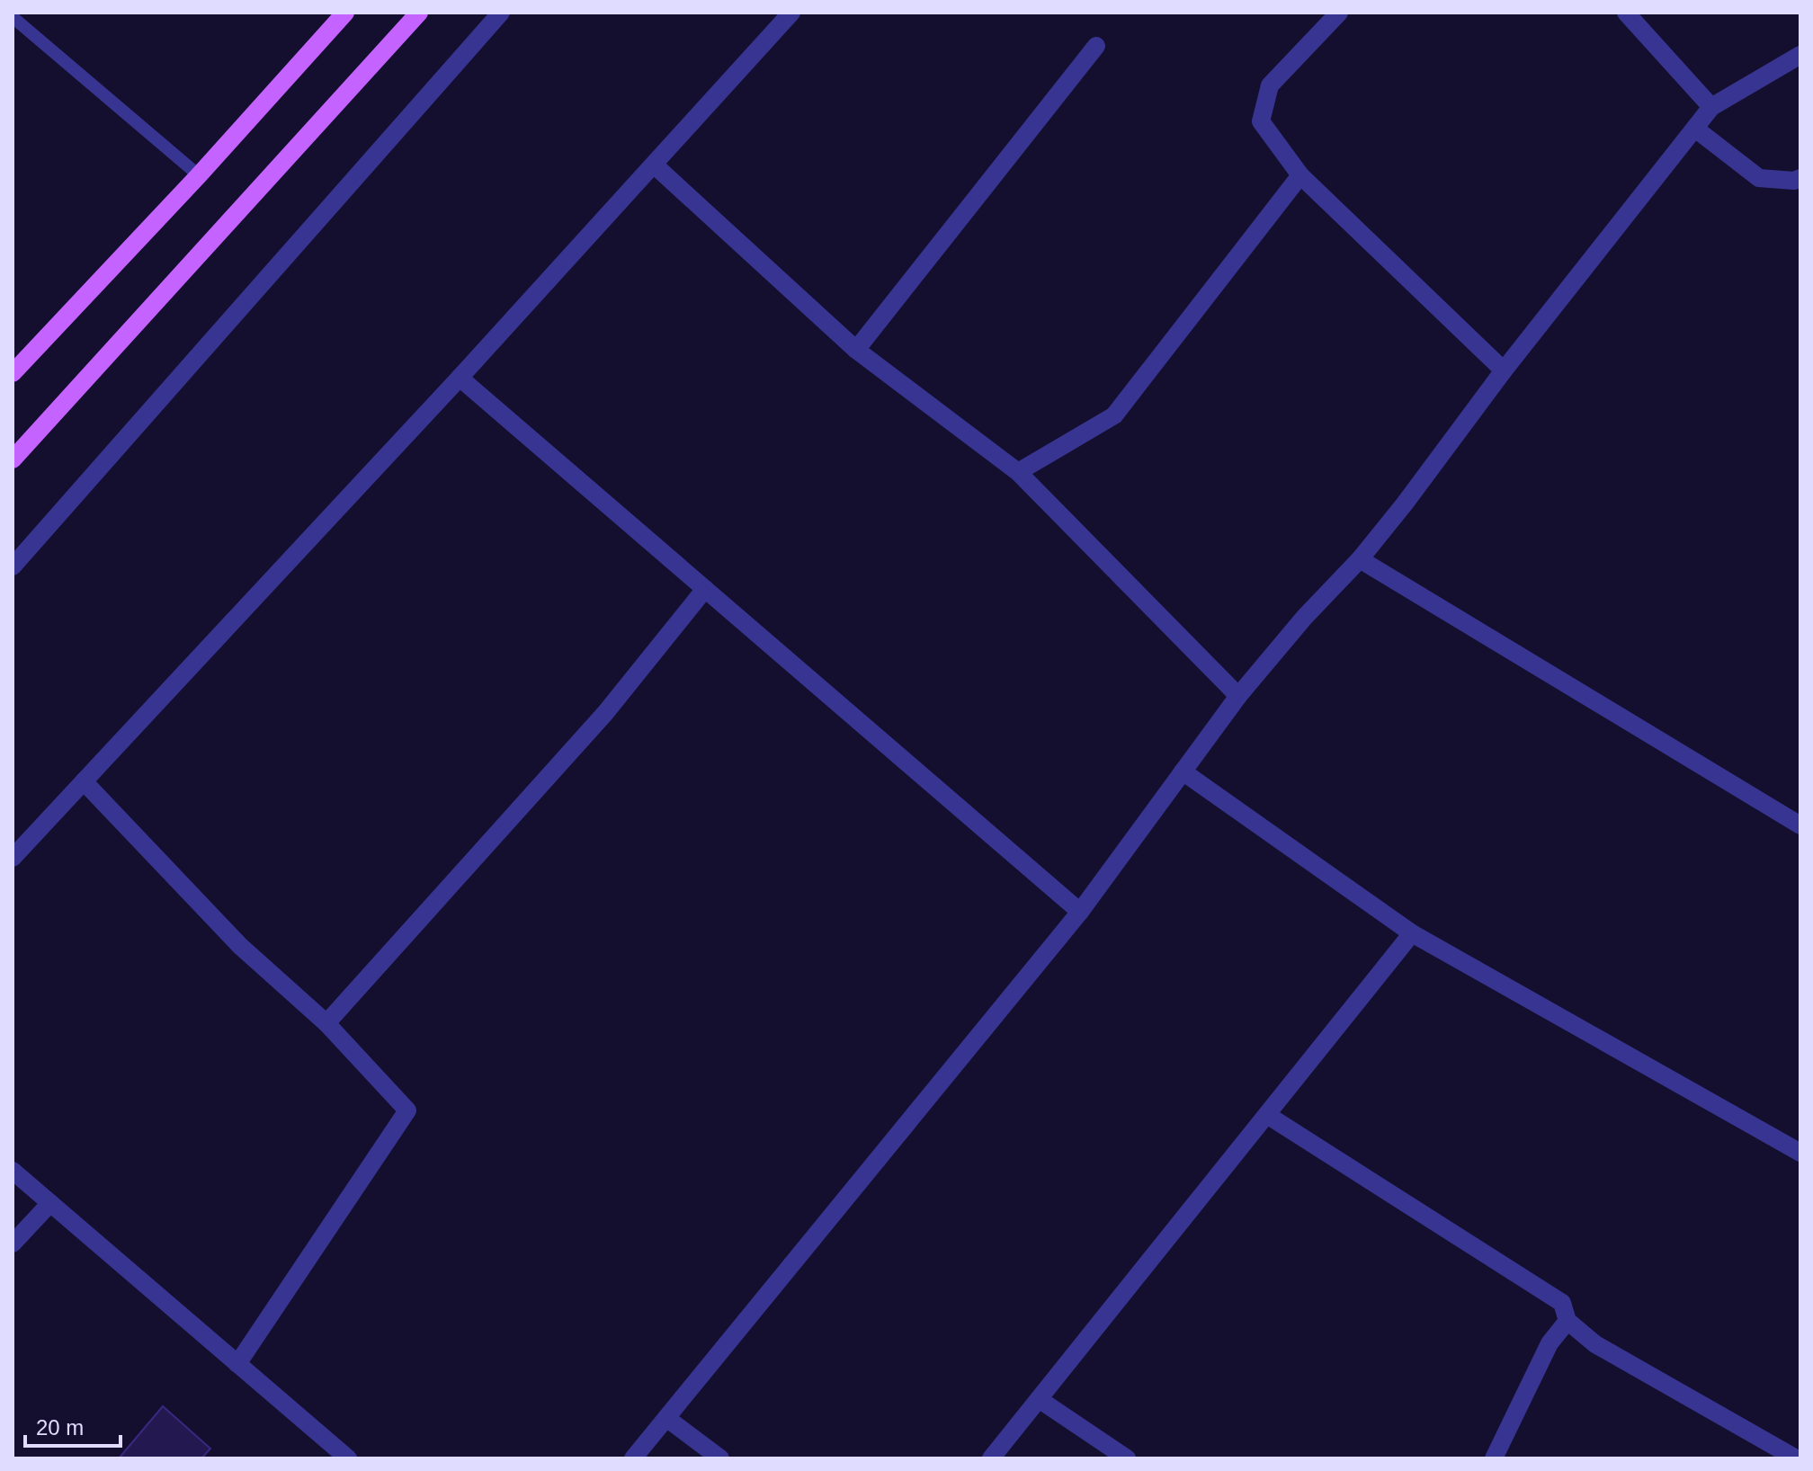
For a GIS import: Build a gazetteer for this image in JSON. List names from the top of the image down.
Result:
{
  "scale_bar": "20 m"
}
